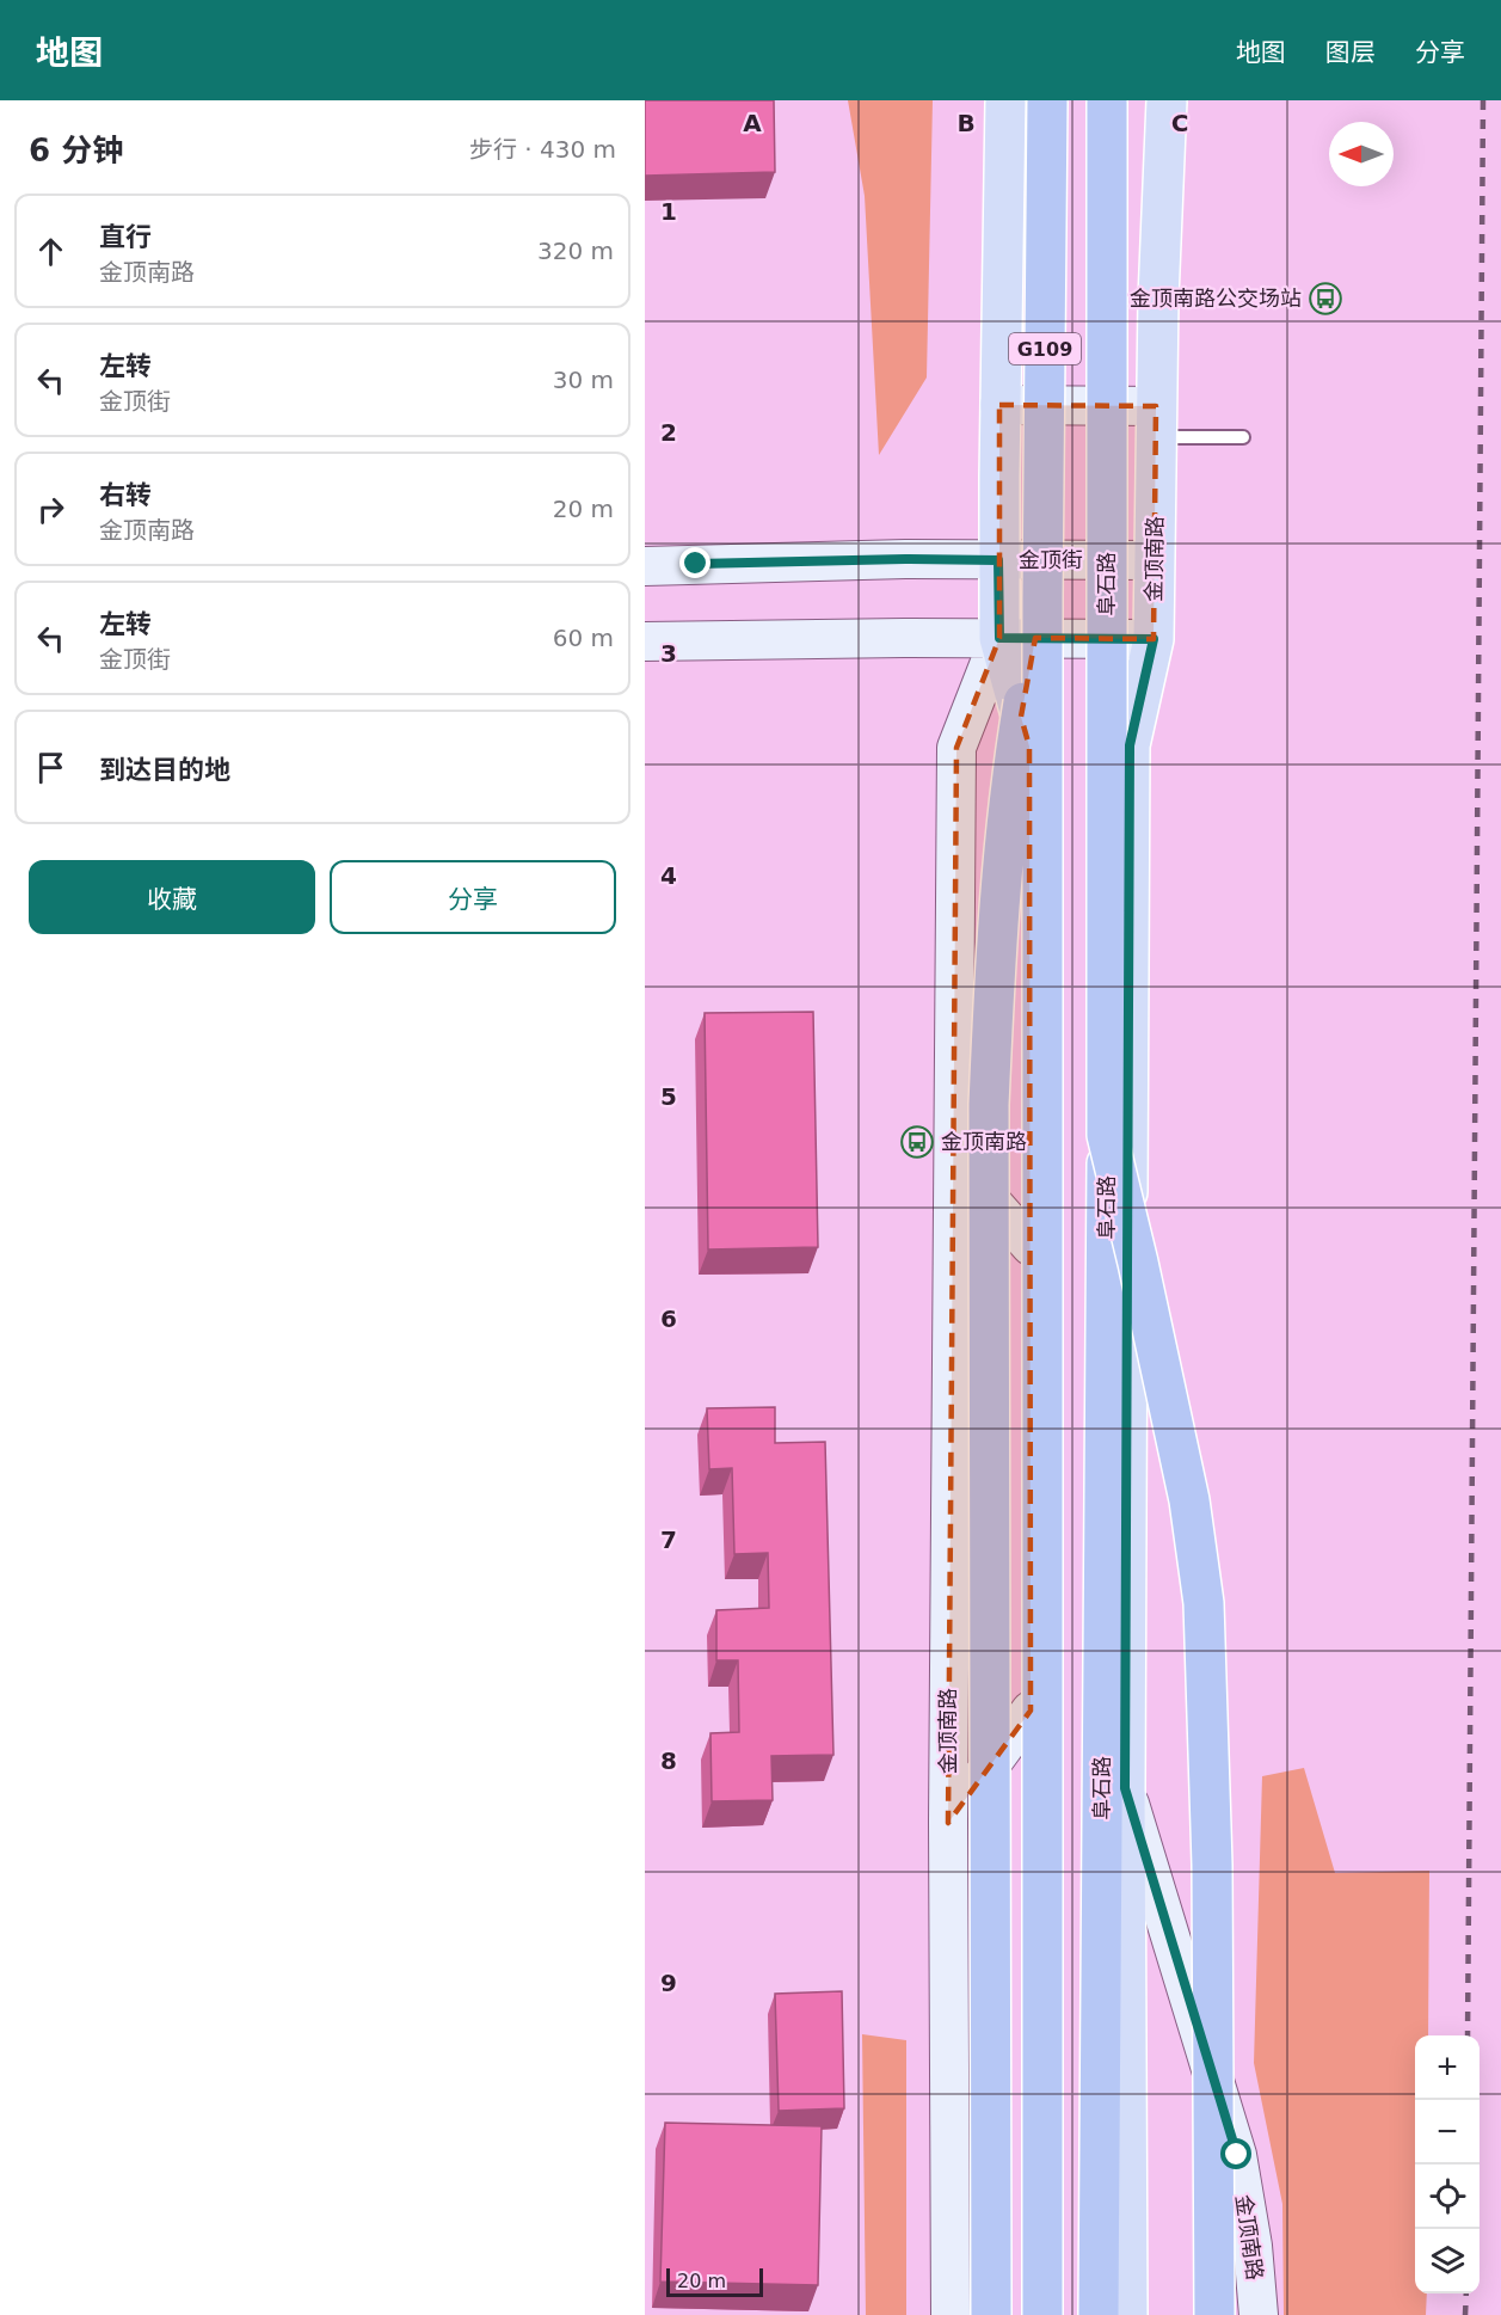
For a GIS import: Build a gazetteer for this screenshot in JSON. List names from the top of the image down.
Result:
{
  "streets": {
    "highway": ["G109", "阜石路"],
    "main road": ["金顶南路"],
    "street": ["金顶街"]
  },
  "crossings": [
    ["金顶南路", "金顶街"]
  ],
  "places": {
    "bus stop": ["金顶南路公交场站", "金顶南路"]
  },
  "scale_bar": "20 m",
  "north": "left",
  "page": {
    "header": "地图",
    "nav": ["地图", "图层", "分享"],
    "heading": ["6 分钟", "步行 · 430 m"],
    "list": [
      ["直行", "金顶南路", "320 m"],
      ["左转", "金顶街", "30 m"],
      ["右转", "金顶南路", "20 m"],
      ["左转", "金顶街", "60 m"],
      "到达目的地"
    ],
    "buttons": ["收藏", "分享"],
    "map_buttons": ["+", "−"],
    "scale": "20 m"
  },
  "grid": {
    "columns": ["A", "B", "C"],
    "rows": [
      "1",
      "2",
      "3",
      "4",
      "5",
      "6",
      "7",
      "8",
      "9"
    ]
  }
}
